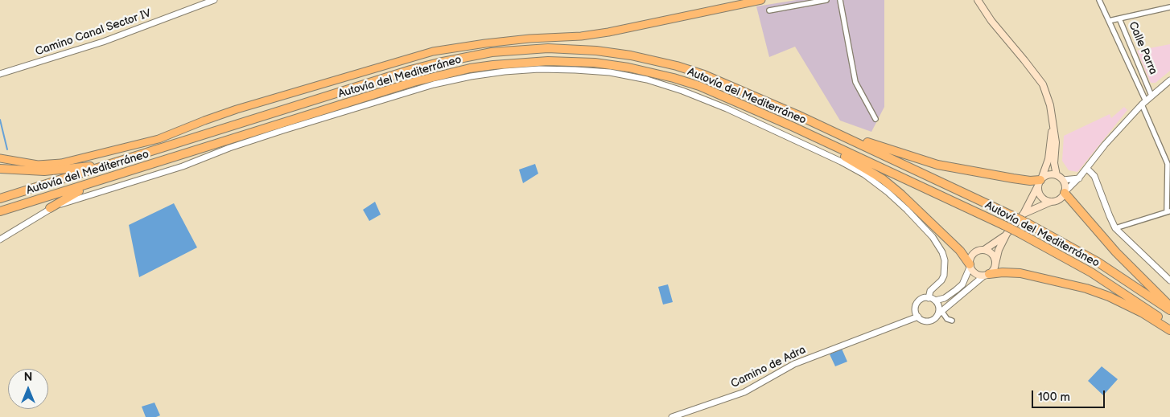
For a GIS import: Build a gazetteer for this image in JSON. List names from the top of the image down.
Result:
{
  "streets": {
    "highway": ["Autovía del Mediterráneo"],
    "street": ["Camino Canal Sector IV", "Calle Parra", "Camino de Adra"]
  },
  "scale_bar": "100 m",
  "north": "top"
}
